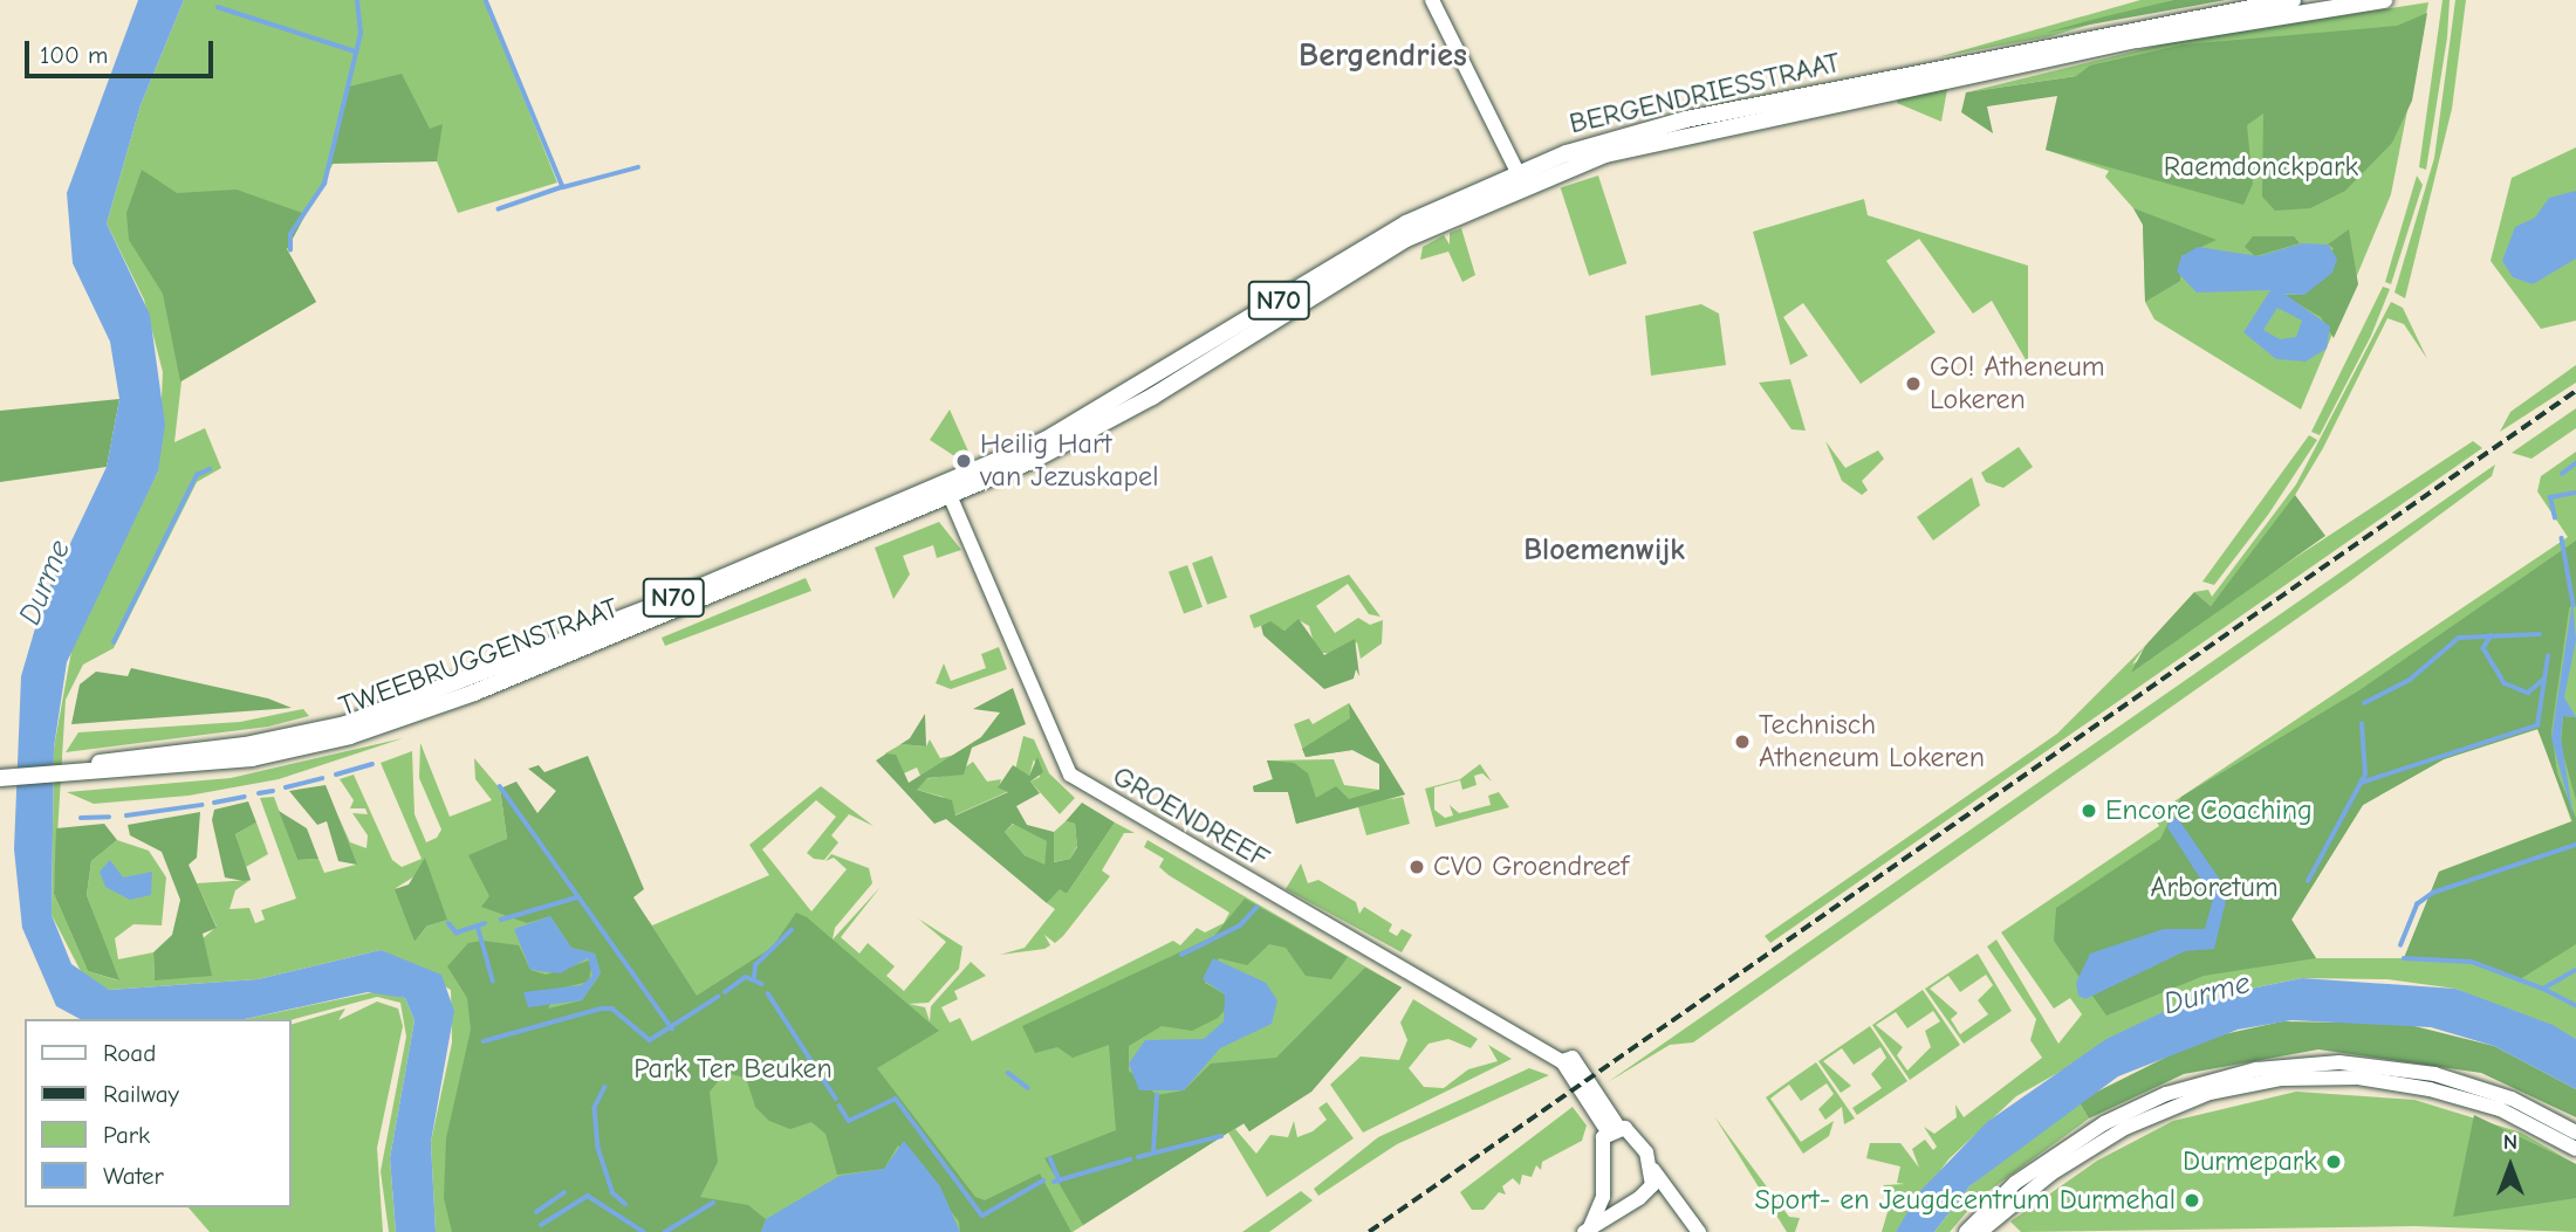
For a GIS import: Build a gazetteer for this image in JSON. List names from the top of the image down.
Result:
{
  "streets": {
    "main road": ["BERGENDRIESSTRAAT", "N70", "TWEEBRUGGENSTRAAT"],
    "street": ["GROENDREEF"]
  },
  "crossings": [
    ["BERGENDRIESSTRAAT", "TWEEBRUGGENSTRAAT"],
    ["BERGENDRIESSTRAAT", "GROENDREEF"],
    ["TWEEBRUGGENSTRAAT", "GROENDREEF"]
  ],
  "districts": ["Bergendries", "Bloemenwijk"],
  "water": ["Durme"],
  "parks": ["Raemdonckpark", "Arboretum", "Park Ter Beuken"],
  "places": [
    "GO! Atheneum Lokeren",
    "Heilig Hart van Jezuskapel",
    "Technisch Atheneum Lokeren",
    "Encore Coaching",
    "CVO Groendreef",
    "Durmepark",
    "Sport- en Jeugdcentrum Durmehal"
  ],
  "legend": [
    "Road",
    "Railway",
    "Park",
    "Water"
  ],
  "scale_bar": "100 m",
  "north": "top"
}
